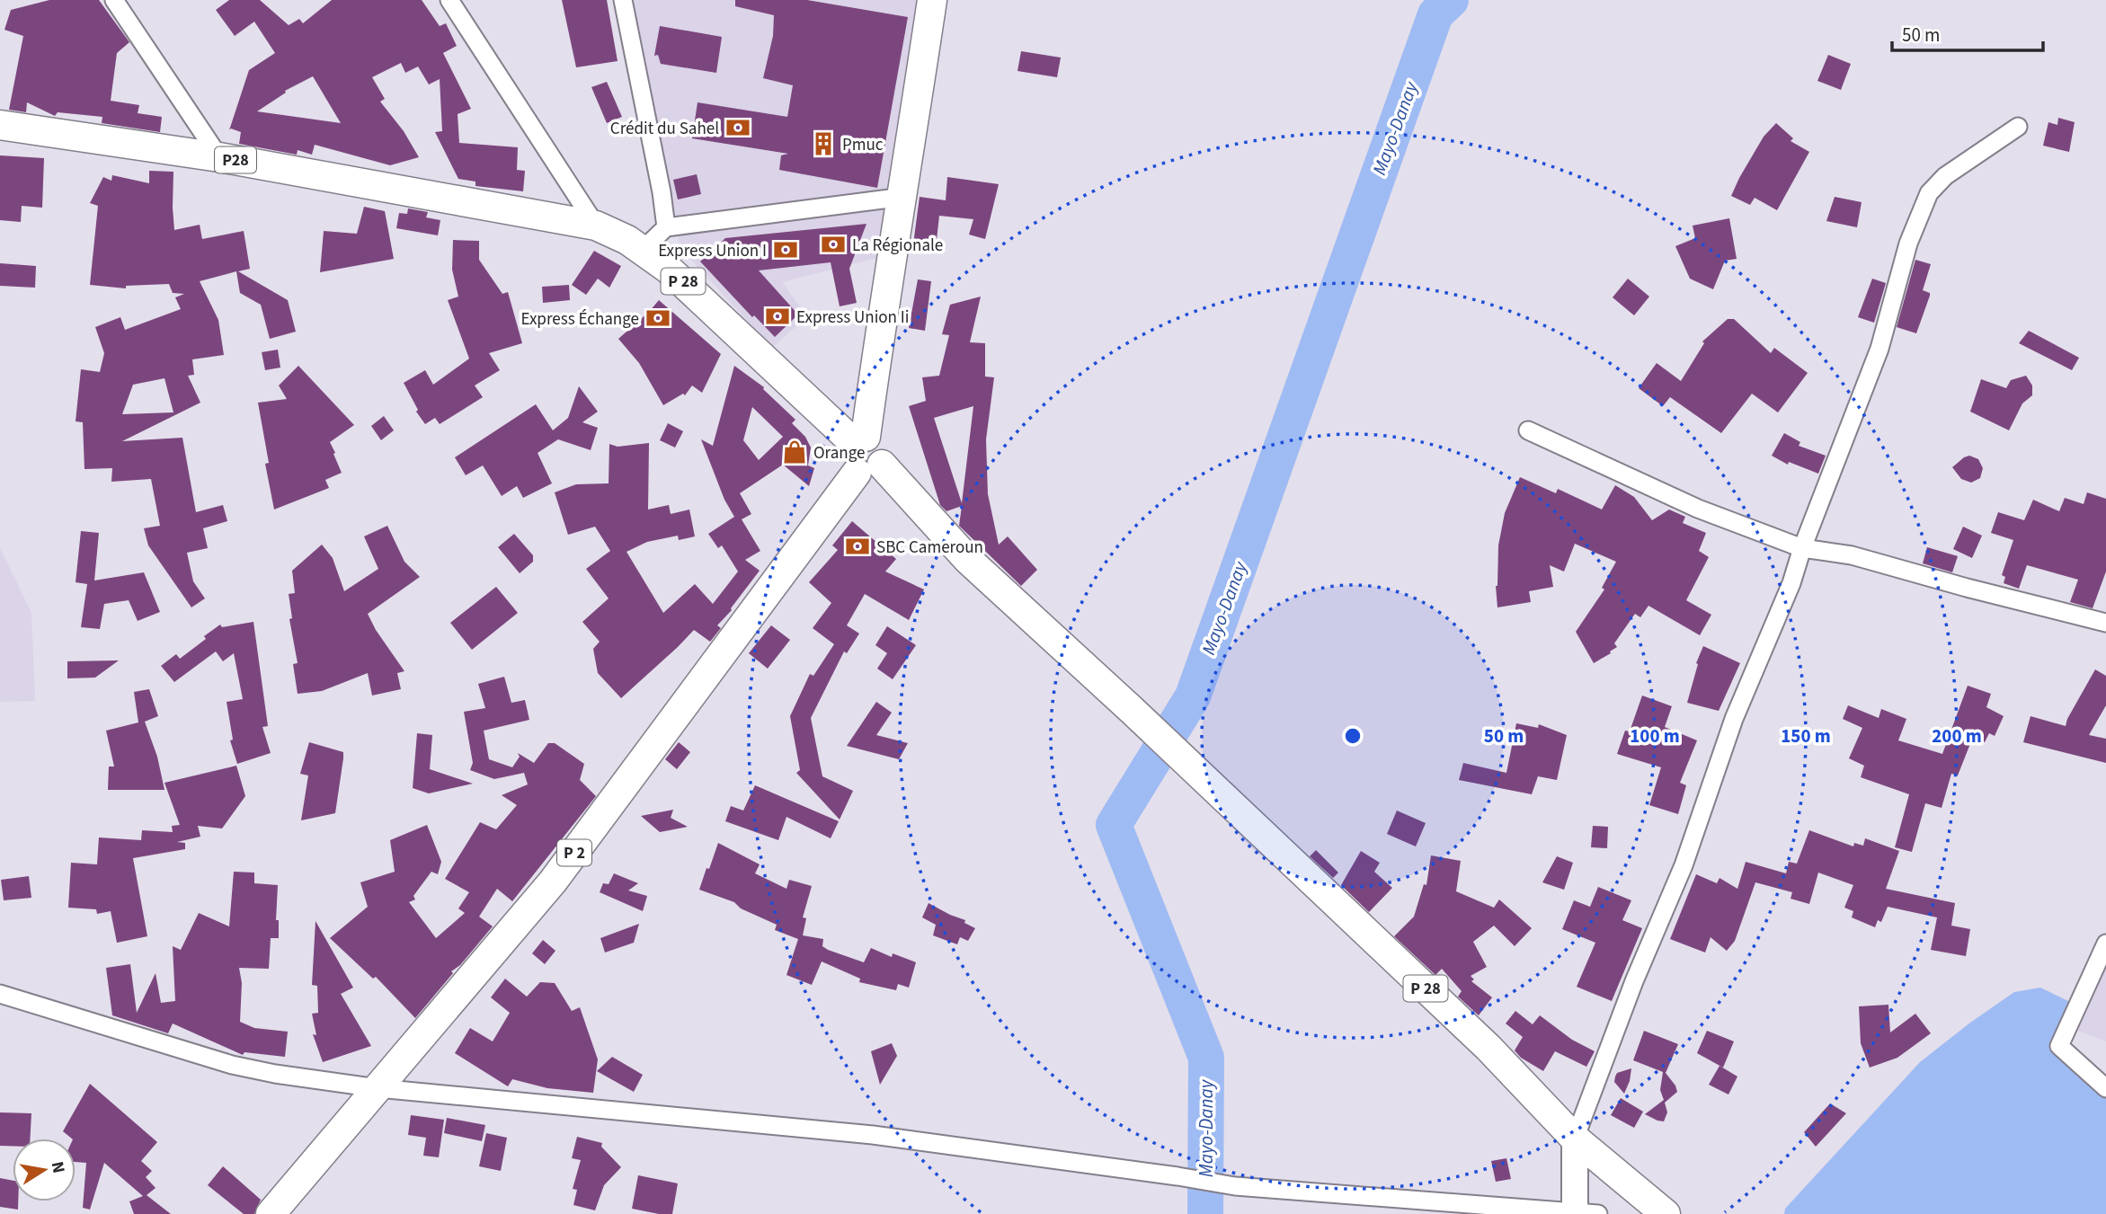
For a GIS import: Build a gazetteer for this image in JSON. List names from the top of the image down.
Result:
{
  "streets": {
    "main road": ["P28", "P 28", "P 2"]
  },
  "crossings": [
    ["P28", "P 28"],
    ["P 28", "P 2"]
  ],
  "water": ["Mayo-Danay"],
  "places": {
    "bank": [
      "Crédit du Sahel",
      "La Régionale",
      "Express Union I",
      "Express Union Ii",
      "Express Échange",
      "SBC Cameroun"
    ],
    "building": ["Pmuc"],
    "shop": ["Orange"]
  },
  "scale_bar": "50 m",
  "north": "right",
  "rings": [
    "50 m",
    "100 m",
    "150 m",
    "200 m"
  ]
}
